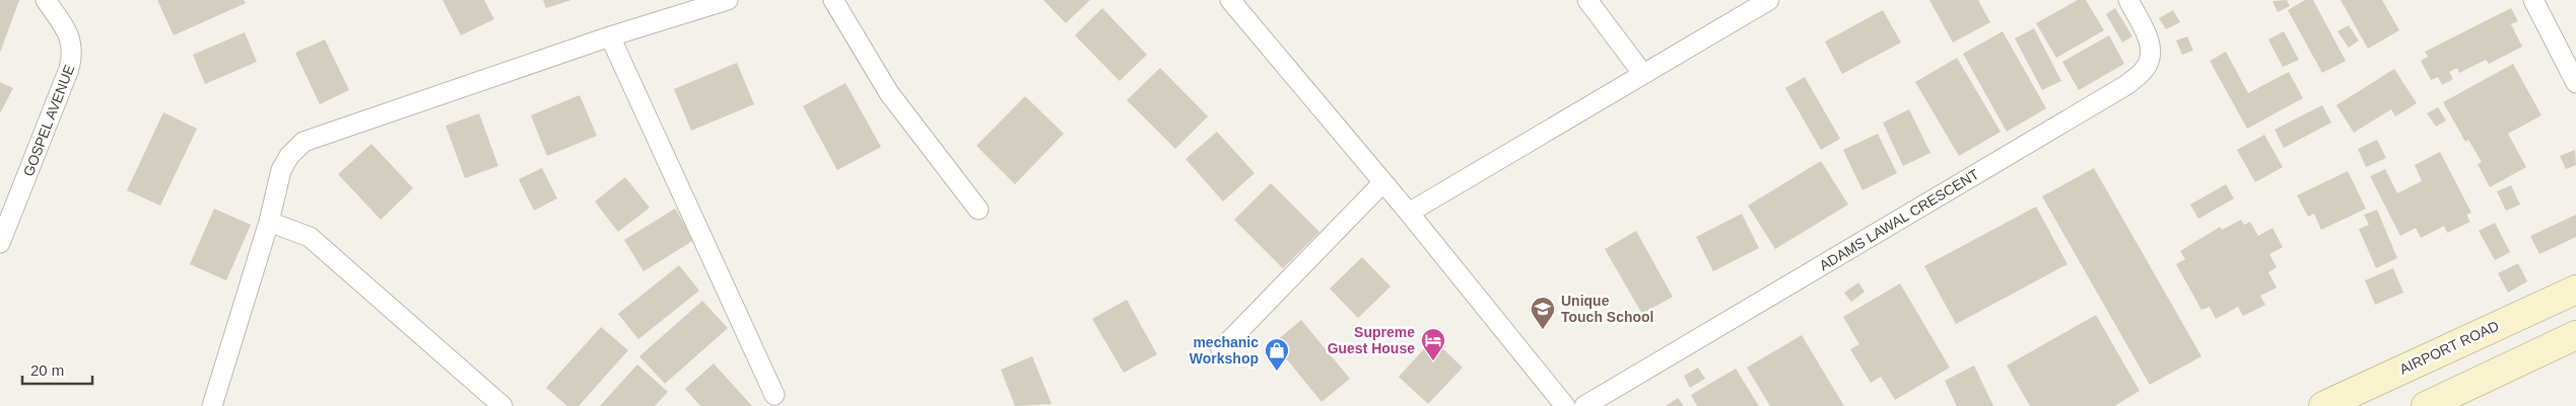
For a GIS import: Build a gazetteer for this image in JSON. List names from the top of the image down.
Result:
{
  "streets": {
    "main road": ["AIRPORT ROAD"],
    "street": ["GOSPEL AVENUE", "ADAMS LAWAL CRESCENT"]
  },
  "places": {
    "school or university": ["Unique Touch School"],
    "hotel": ["Supreme Guest House"],
    "shop": ["mechanic Workshop"]
  },
  "scale_bar": "20 m"
}
